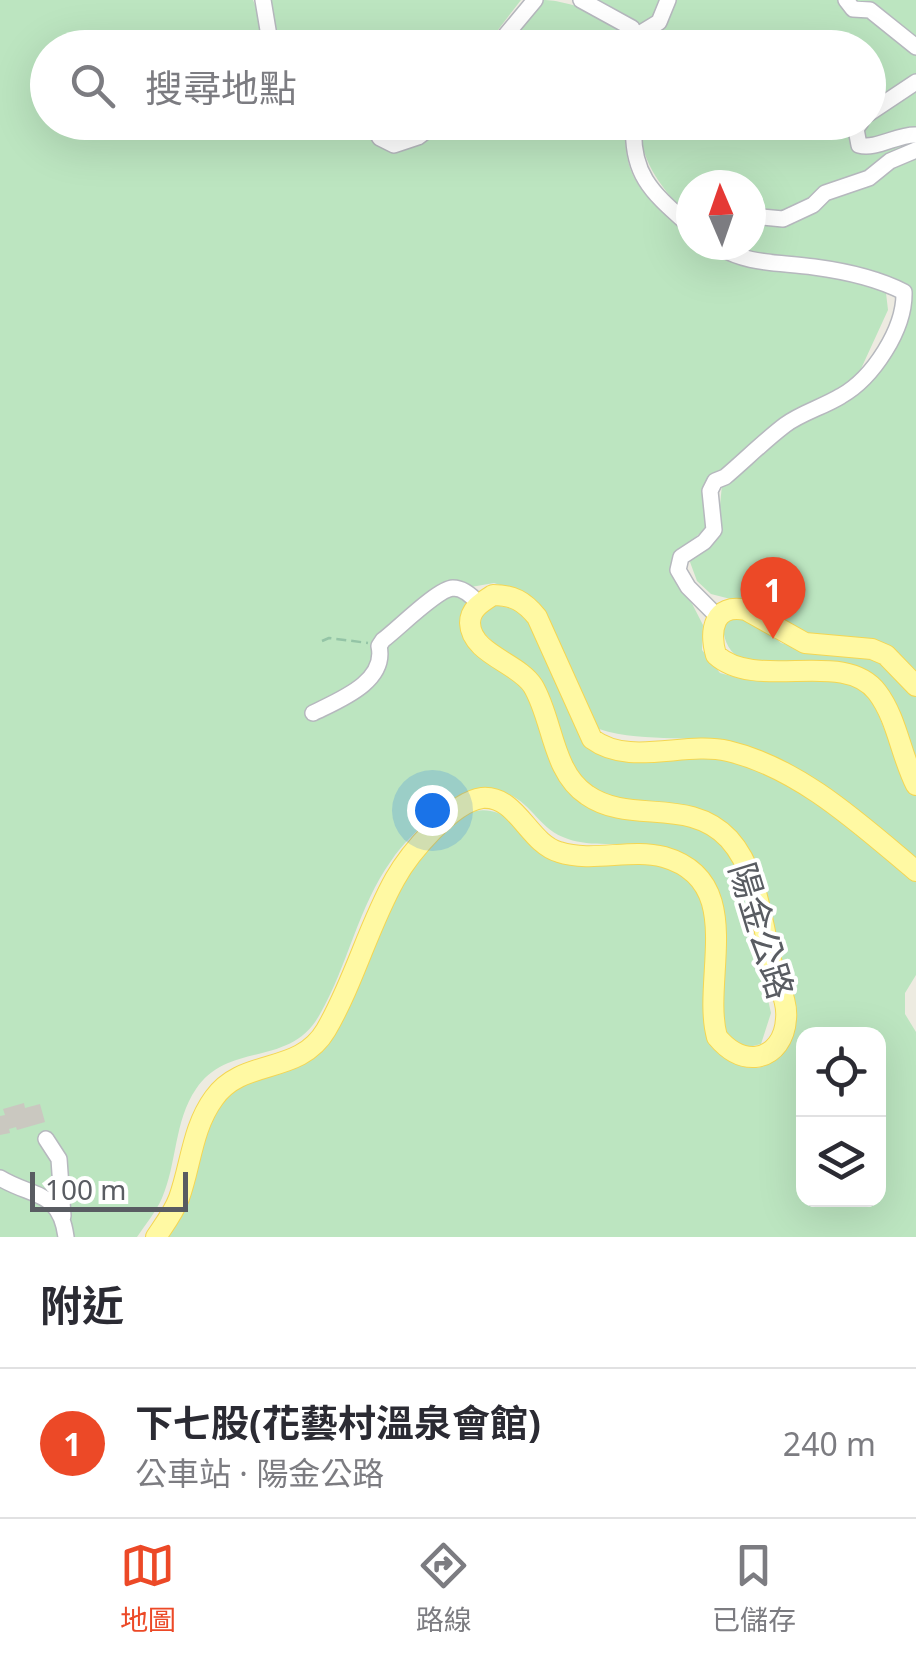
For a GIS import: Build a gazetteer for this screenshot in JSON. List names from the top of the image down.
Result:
{
  "streets": {
    "main road": ["陽金公路"]
  },
  "scale_bar": "100 m",
  "north": "top",
  "page": {
    "search": "搜尋地點",
    "pins": "1",
    "scale": "100 m",
    "heading": "附近",
    "list": [
      {
        "mark": "1",
        "name": "下七股(花藝村溫泉會館)",
        "note": "公車站 · 陽金公路",
        "value": "240 m"
      }
    ],
    "nav": ["地圖", "路線", "已儲存"]
  }
}
